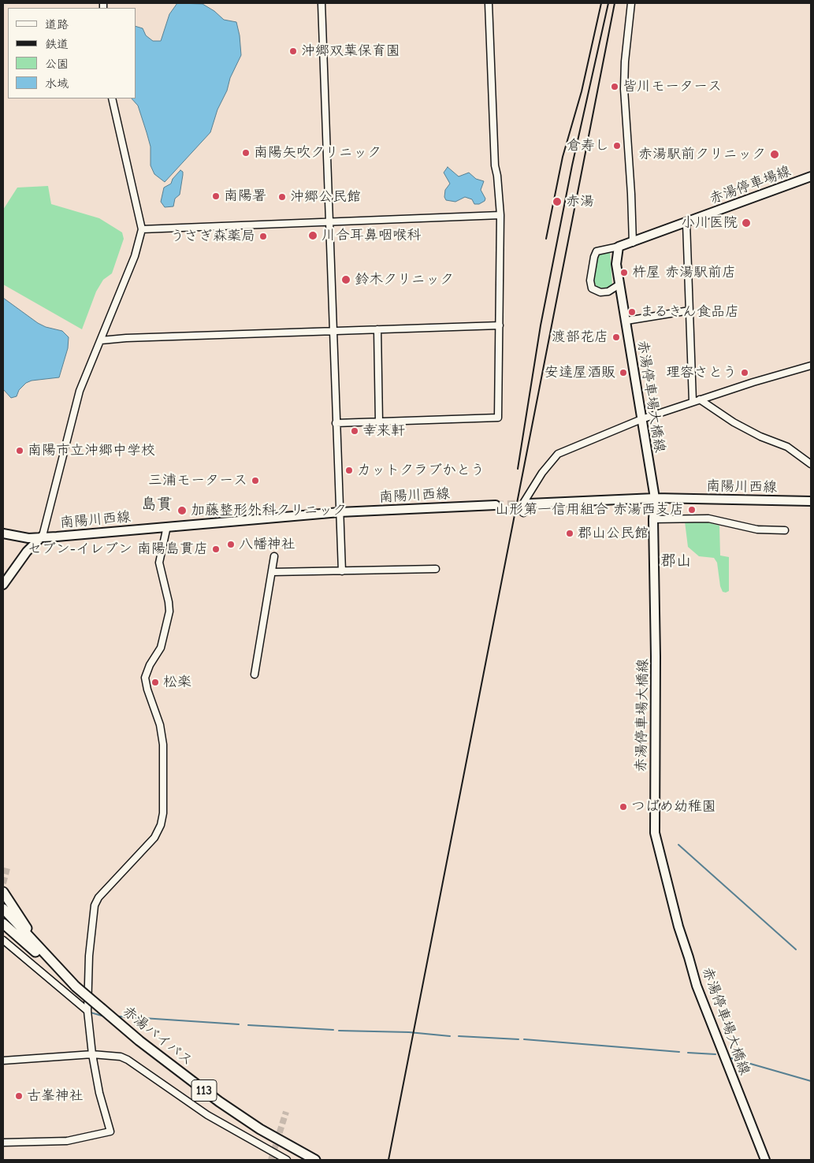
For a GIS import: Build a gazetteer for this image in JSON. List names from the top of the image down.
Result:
{
  "streets": {
    "highway": ["赤湯バイパス", "113"],
    "main road": ["赤湯停車場線", "赤湯停車場大橋線", "南陽川西線"]
  },
  "crossings": [
    ["赤湯停車場線", "赤湯停車場大橋線"],
    ["赤湯停車場大橋線", "南陽川西線"]
  ],
  "districts": ["島貫", "郡山"],
  "places": [
    "沖郷双葉保育園",
    "皆川モータース",
    "倉寿し",
    "南陽矢吹クリニック",
    "赤湯駅前クリニック",
    "南陽署",
    "沖郷公民館",
    "赤湯",
    "小川医院",
    "川合耳鼻咽喉科",
    "うさぎ森薬局",
    "杵屋 赤湯駅前店",
    "鈴木クリニック",
    "まるきん食品店",
    "渡部花店",
    "安達屋酒販",
    "理容さとう",
    "幸来軒",
    "南陽市立沖郷中学校",
    "カットクラブかとう",
    "三浦モータース",
    "山形第一信用組合 赤湯西支店",
    "加藤整形外科クリニック",
    "郡山公民館",
    "八幡神社",
    "セブン-イレブン 南陽島貫店",
    "松楽",
    "つばめ幼稚園",
    "古峯神社"
  ],
  "legend": [
    "道路",
    "鉄道",
    "公園",
    "水域"
  ]
}
